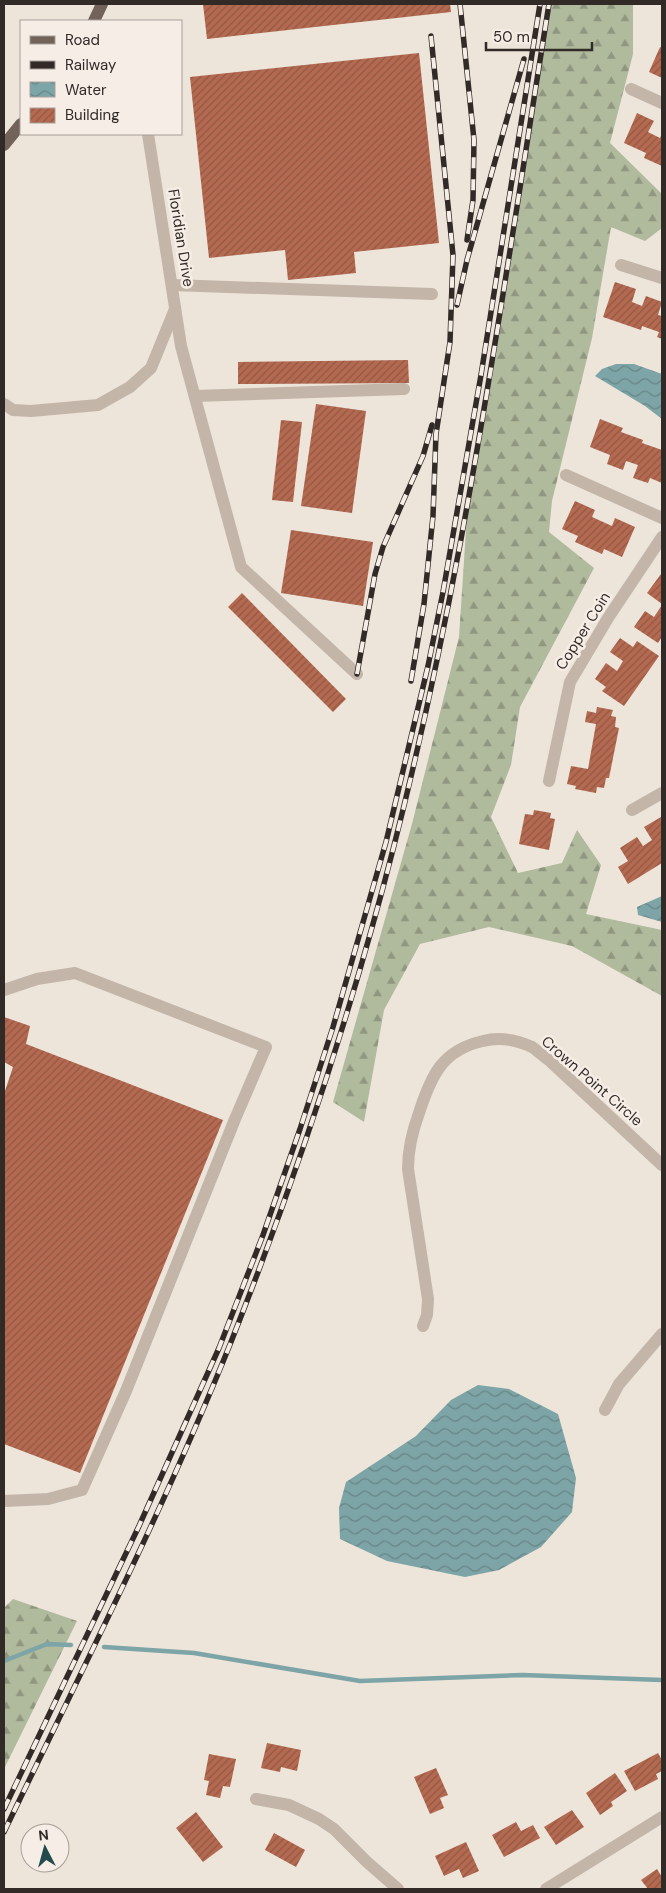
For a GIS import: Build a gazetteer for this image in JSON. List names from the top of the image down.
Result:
{
  "streets": {
    "street": ["Floridian Drive", "Copper Coin", "Crown Point Circle"]
  },
  "legend": [
    "Road",
    "Railway",
    "Water",
    "Building"
  ],
  "scale_bar": "50 m",
  "north": "top"
}
